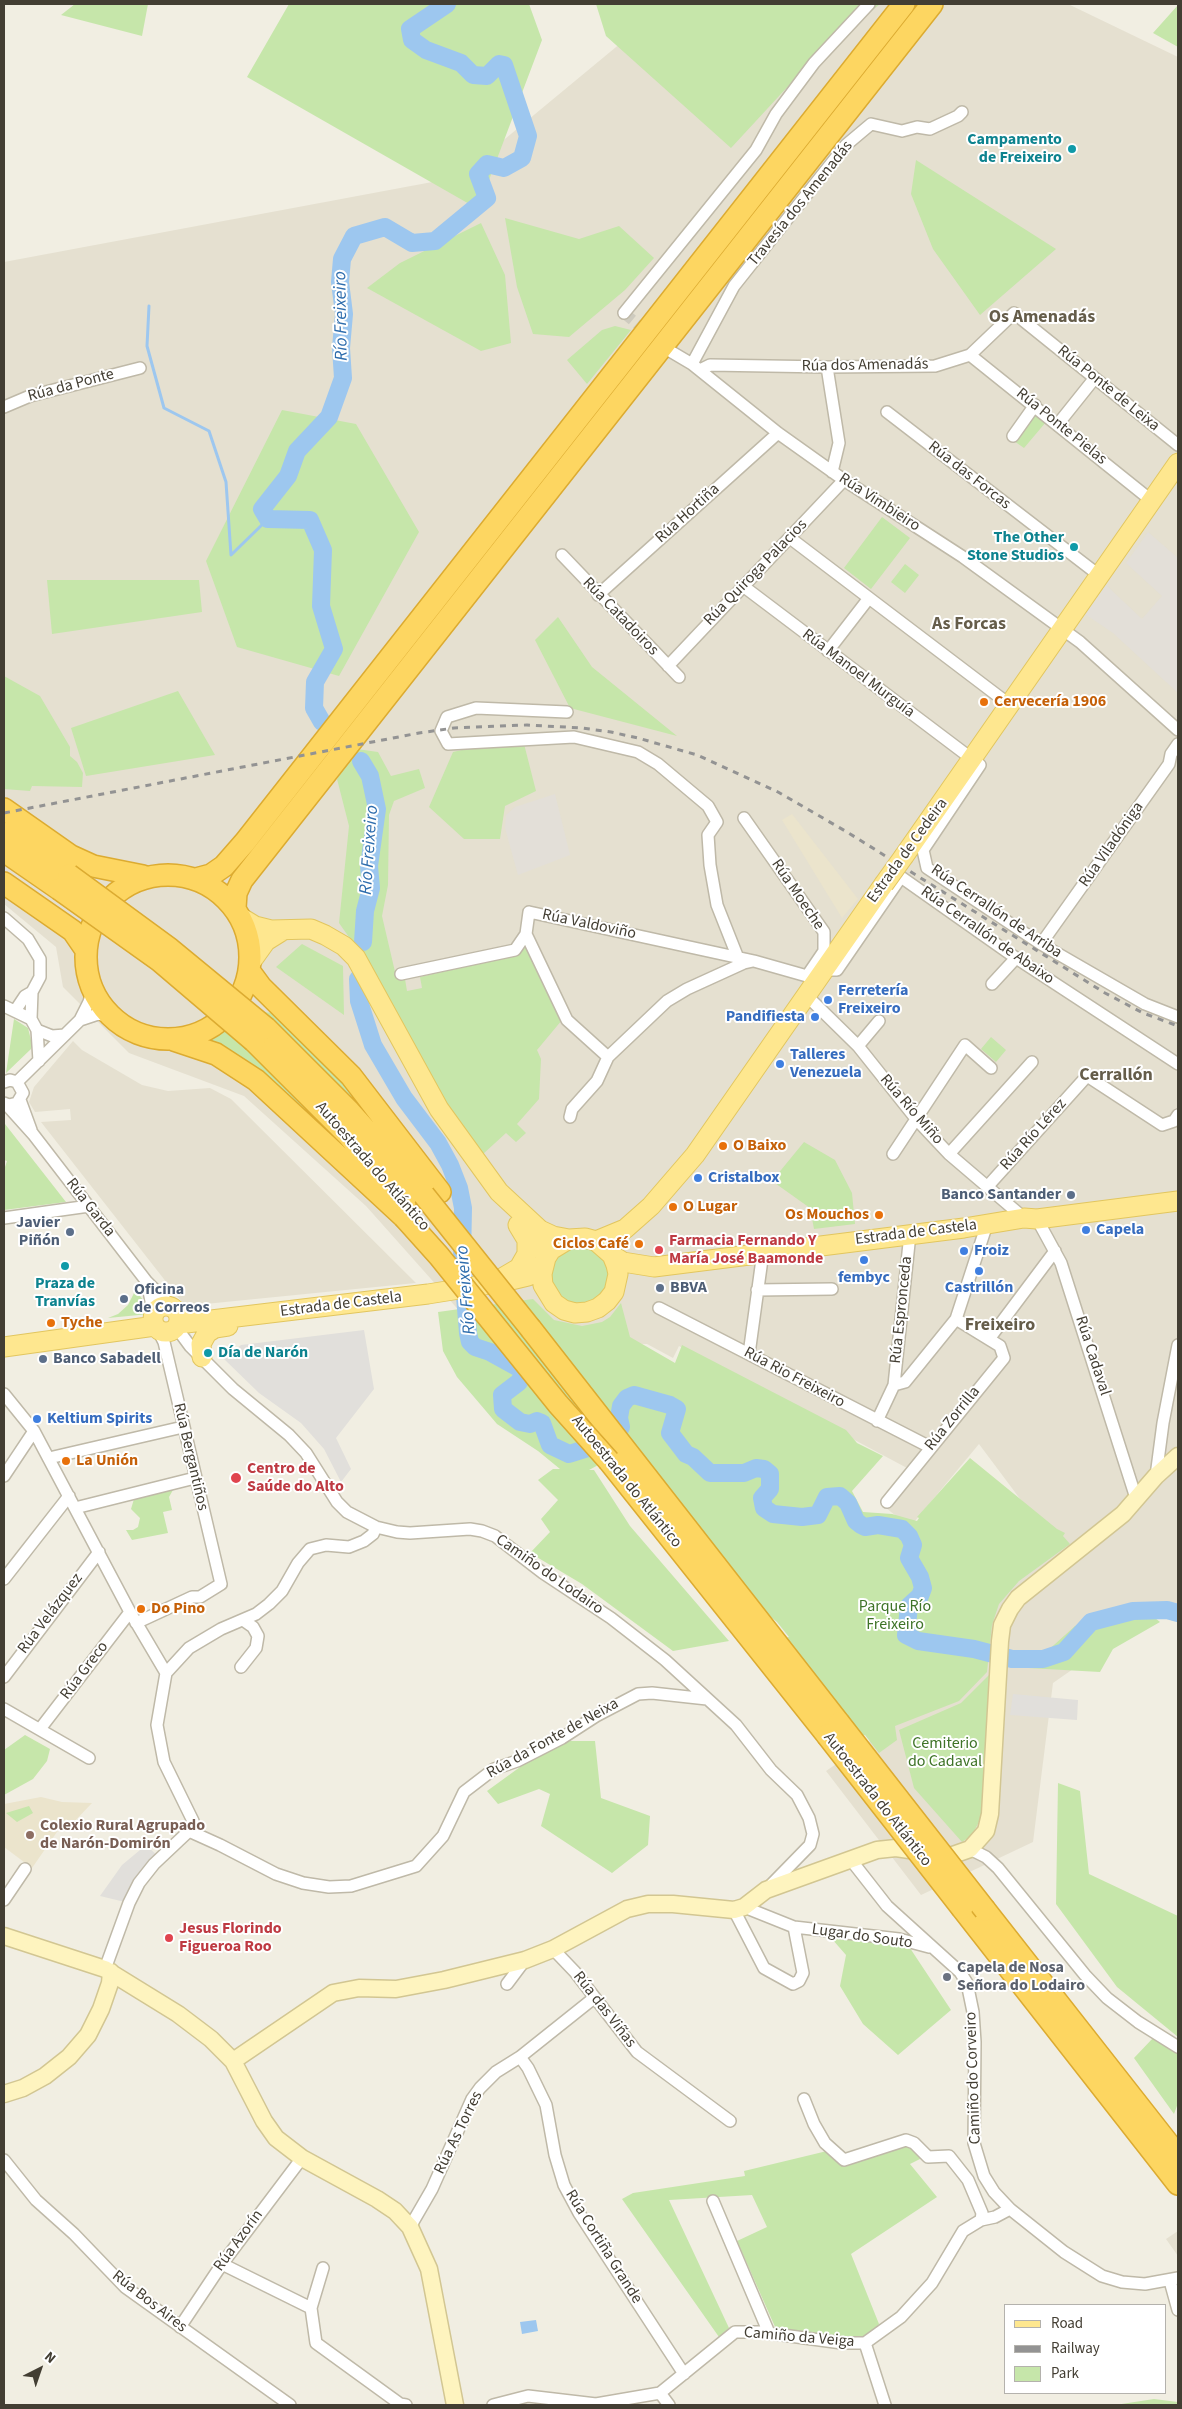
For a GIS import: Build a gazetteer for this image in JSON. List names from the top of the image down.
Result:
{
  "streets": {
    "highway": ["Autoestrada do Atlántico"],
    "main road": ["Estrada de Cedeira", "Estrada de Castela"],
    "street": [
      "Travesía dos Amenadás",
      "Rúa dos Amenadás",
      "Rúa da Ponte",
      "Rúa Ponte de Leixa",
      "Rúa Ponte Pielas",
      "Rúa das Forcas",
      "Rúa Vimbieiro",
      "Rúa Hortiña",
      "Rúa Quiroga Palacios",
      "Rúa Catadoiros",
      "Rúa Manoel Murguía",
      "Rúa Viladóniga",
      "Rúa Moeche",
      "Rúa Cerrallón de Arriba",
      "Rúa Valdoviño",
      "Rúa Cerrallón de Abaixo",
      "Rúa Río Miño",
      "Rúa Río Lérez",
      "Rúa Garda",
      "Rúa Espronceda",
      "Rúa Cadaval",
      "Rúa Rio Freixeiro",
      "Rúa Zorrilla",
      "Rúa Bergantiños",
      "Camiño do Lodairo",
      "Rúa Velázquez",
      "Rúa Greco",
      "Rúa da Fonte de Neixa",
      "Lugar do Souto",
      "Rúa das Viñas",
      "Camiño do Corveiro",
      "Rúa As Torres",
      "Rúa Azorín",
      "Rúa Cortiña Grande",
      "Rúa Bos Aires",
      "Camiño da Veiga"
    ]
  },
  "crossings": [
    ["Travesía dos Amenadás", "Rúa dos Amenadás"],
    ["Travesía dos Amenadás", "Rúa Vimbieiro"],
    ["Rúa dos Amenadás", "Rúa Ponte de Leixa"],
    ["Rúa dos Amenadás", "Rúa Ponte Pielas"],
    ["Rúa dos Amenadás", "Rúa Vimbieiro"],
    ["Rúa Ponte Pielas", "Estrada de Cedeira"],
    ["Rúa das Forcas", "Estrada de Cedeira"],
    ["Rúa Vimbieiro", "Rúa Hortiña"],
    ["Rúa Vimbieiro", "Rúa Quiroga Palacios"],
    ["Rúa Vimbieiro", "Estrada de Cedeira"],
    ["Rúa Hortiña", "Rúa Catadoiros"],
    ["Rúa Quiroga Palacios", "Rúa Catadoiros"],
    ["Rúa Quiroga Palacios", "Rúa Manoel Murguía"],
    ["Rúa Manoel Murguía", "Estrada de Cedeira"],
    ["Rúa Manoel Murguía", "Rúa Cerrallón de Arriba"],
    ["Rúa Viladóniga", "Rúa Cerrallón de Arriba"],
    ["Estrada de Cedeira", "Rúa Moeche"],
    ["Estrada de Cedeira", "Rúa Cerrallón de Arriba"],
    ["Estrada de Cedeira", "Rúa Valdoviño"],
    ["Estrada de Cedeira", "Rúa Cerrallón de Abaixo"],
    ["Estrada de Cedeira", "Rúa Río Miño"],
    ["Rúa Moeche", "Rúa Valdoviño"],
    ["Rúa Moeche", "Rúa Cerrallón de Abaixo"],
    ["Rúa Moeche", "Rúa Río Miño"],
    ["Rúa Valdoviño", "Rúa Cerrallón de Abaixo"],
    ["Rúa Valdoviño", "Rúa Río Miño"],
    ["Rúa Cerrallón de Abaixo", "Rúa Río Miño"],
    ["Rúa Río Miño", "Rúa Río Lérez"],
    ["Rúa Río Miño", "Estrada de Castela"],
    ["Rúa Río Miño", "Rúa Cadaval"],
    ["Rúa Garda", "Estrada de Castela"],
    ["Rúa Garda", "Rúa Bergantiños"],
    ["Rúa Garda", "Camiño do Lodairo"],
    ["Estrada de Castela", "Rúa Espronceda"],
    ["Estrada de Castela", "Rúa Cadaval"],
    ["Estrada de Castela", "Rúa Bergantiños"],
    ["Estrada de Castela", "Camiño do Lodairo"],
    ["Rúa Rio Freixeiro", "Rúa Zorrilla"],
    ["Rúa Bergantiños", "Camiño do Lodairo"],
    ["Camiño do Lodairo", "Rúa da Fonte de Neixa"],
    ["Lugar do Souto", "Camiño do Corveiro"],
    ["Rúa das Viñas", "Rúa As Torres"],
    ["Camiño do Corveiro", "Camiño da Veiga"],
    ["Rúa As Torres", "Rúa Cortiña Grande"],
    ["Rúa Azorín", "Rúa Bos Aires"],
    ["Rúa Cortiña Grande", "Camiño da Veiga"]
  ],
  "districts": [
    "Os Amenadás",
    "As Forcas",
    "Cerrallón",
    "Freixeiro"
  ],
  "water": ["Río Freixeiro"],
  "parks": ["Parque Río Freixeiro", "Cemiterio do Cadaval"],
  "places": [
    "Campamento de Freixeiro",
    "The Other Stone Studios",
    "Cervecería 1906",
    "Ferretería Freixeiro",
    "Pandifiesta",
    "Talleres Venezuela",
    "O Baixo",
    "Cristalbox",
    "Banco Santander",
    "O Lugar",
    "Os Mouchos",
    "Capela",
    "Javier Piñón",
    "Ciclos Café",
    "Farmacia Fernando Y María José Baamonde",
    "Froiz",
    "fembyc",
    "Praza de Tranvías",
    "Castrillón",
    "BBVA",
    "Oficina de Correos",
    "Tyche",
    "Día de Narón",
    "Banco Sabadell",
    "Keltium Spirits",
    "La Unión",
    "Centro de Saúde do Alto",
    "Do Pino",
    "Colexio Rural Agrupado de Narón-Domirón",
    "Jesus Florindo Figueroa Roo",
    "Capela de Nosa Señora do Lodairo"
  ],
  "legend": ["Road", "Railway", "Park"],
  "north": "top right"
}
